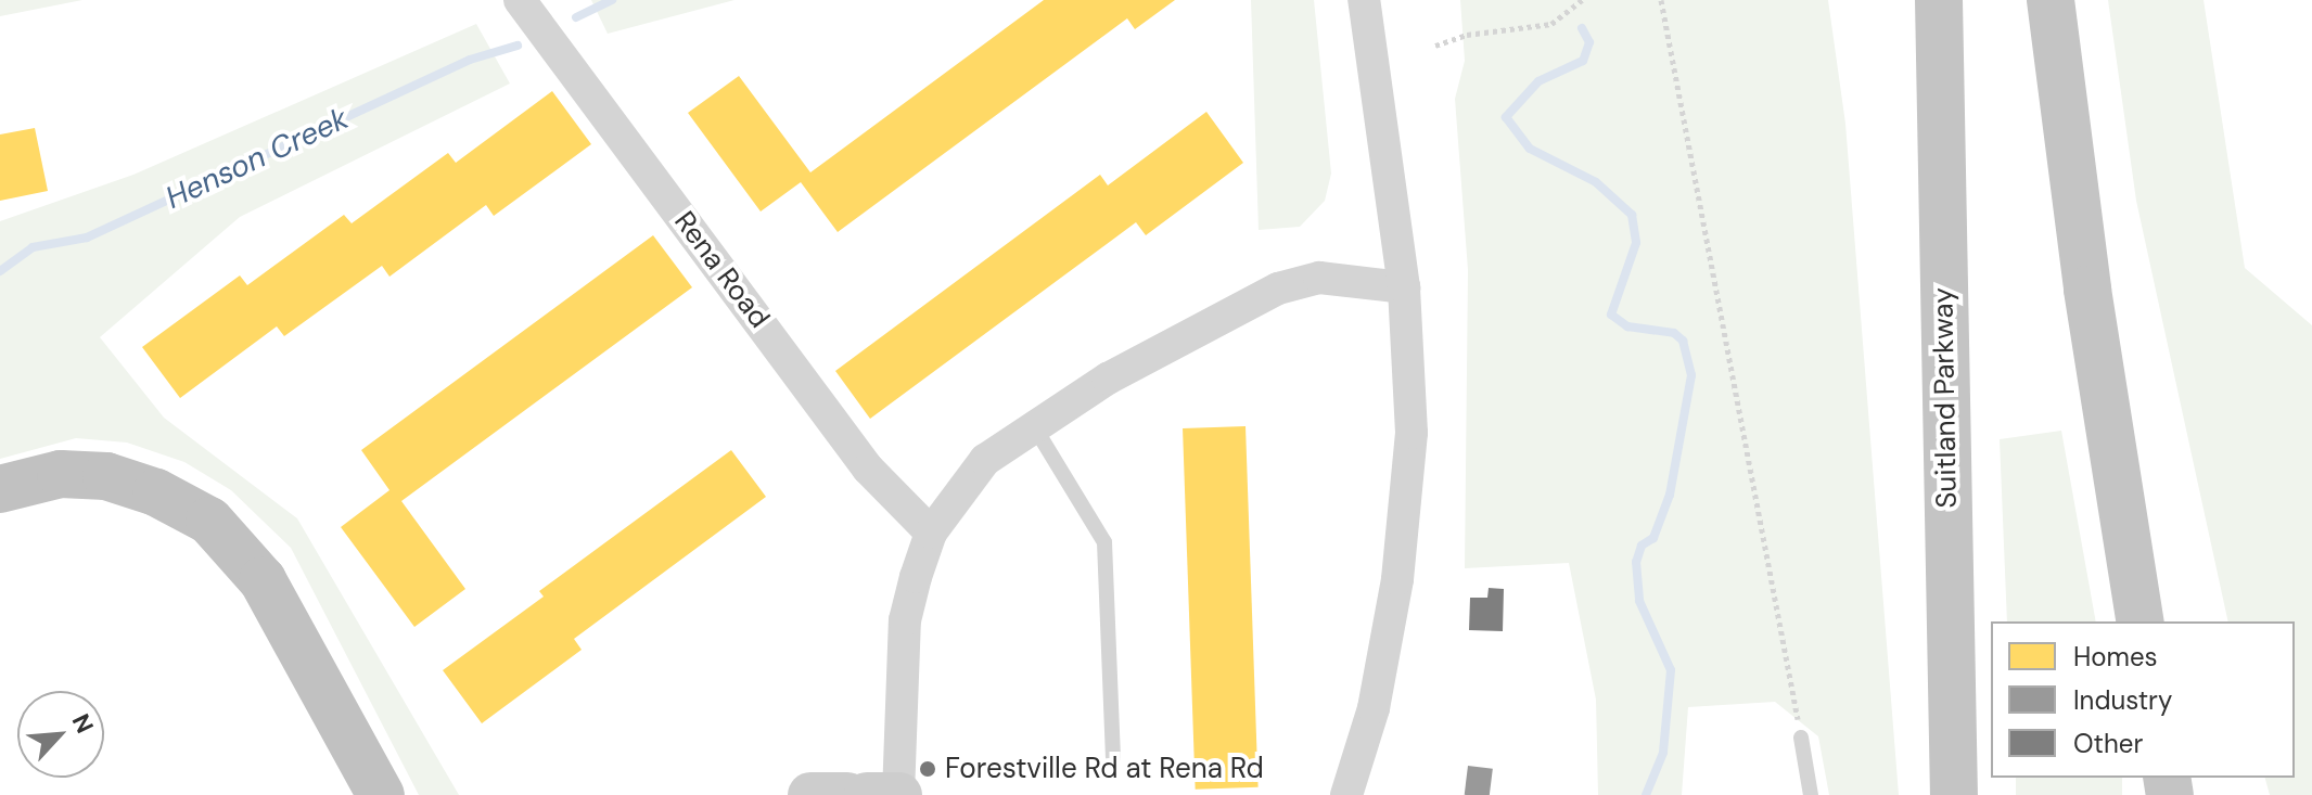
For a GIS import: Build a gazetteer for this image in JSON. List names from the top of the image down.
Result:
{
  "streets": {
    "highway": ["Suitland Parkway"],
    "street": ["Rena Road"]
  },
  "water": ["Henson Creek"],
  "places": ["Forestville Rd at Rena Rd"],
  "legend": ["Homes", "Industry", "Other"],
  "north": "top right"
}
